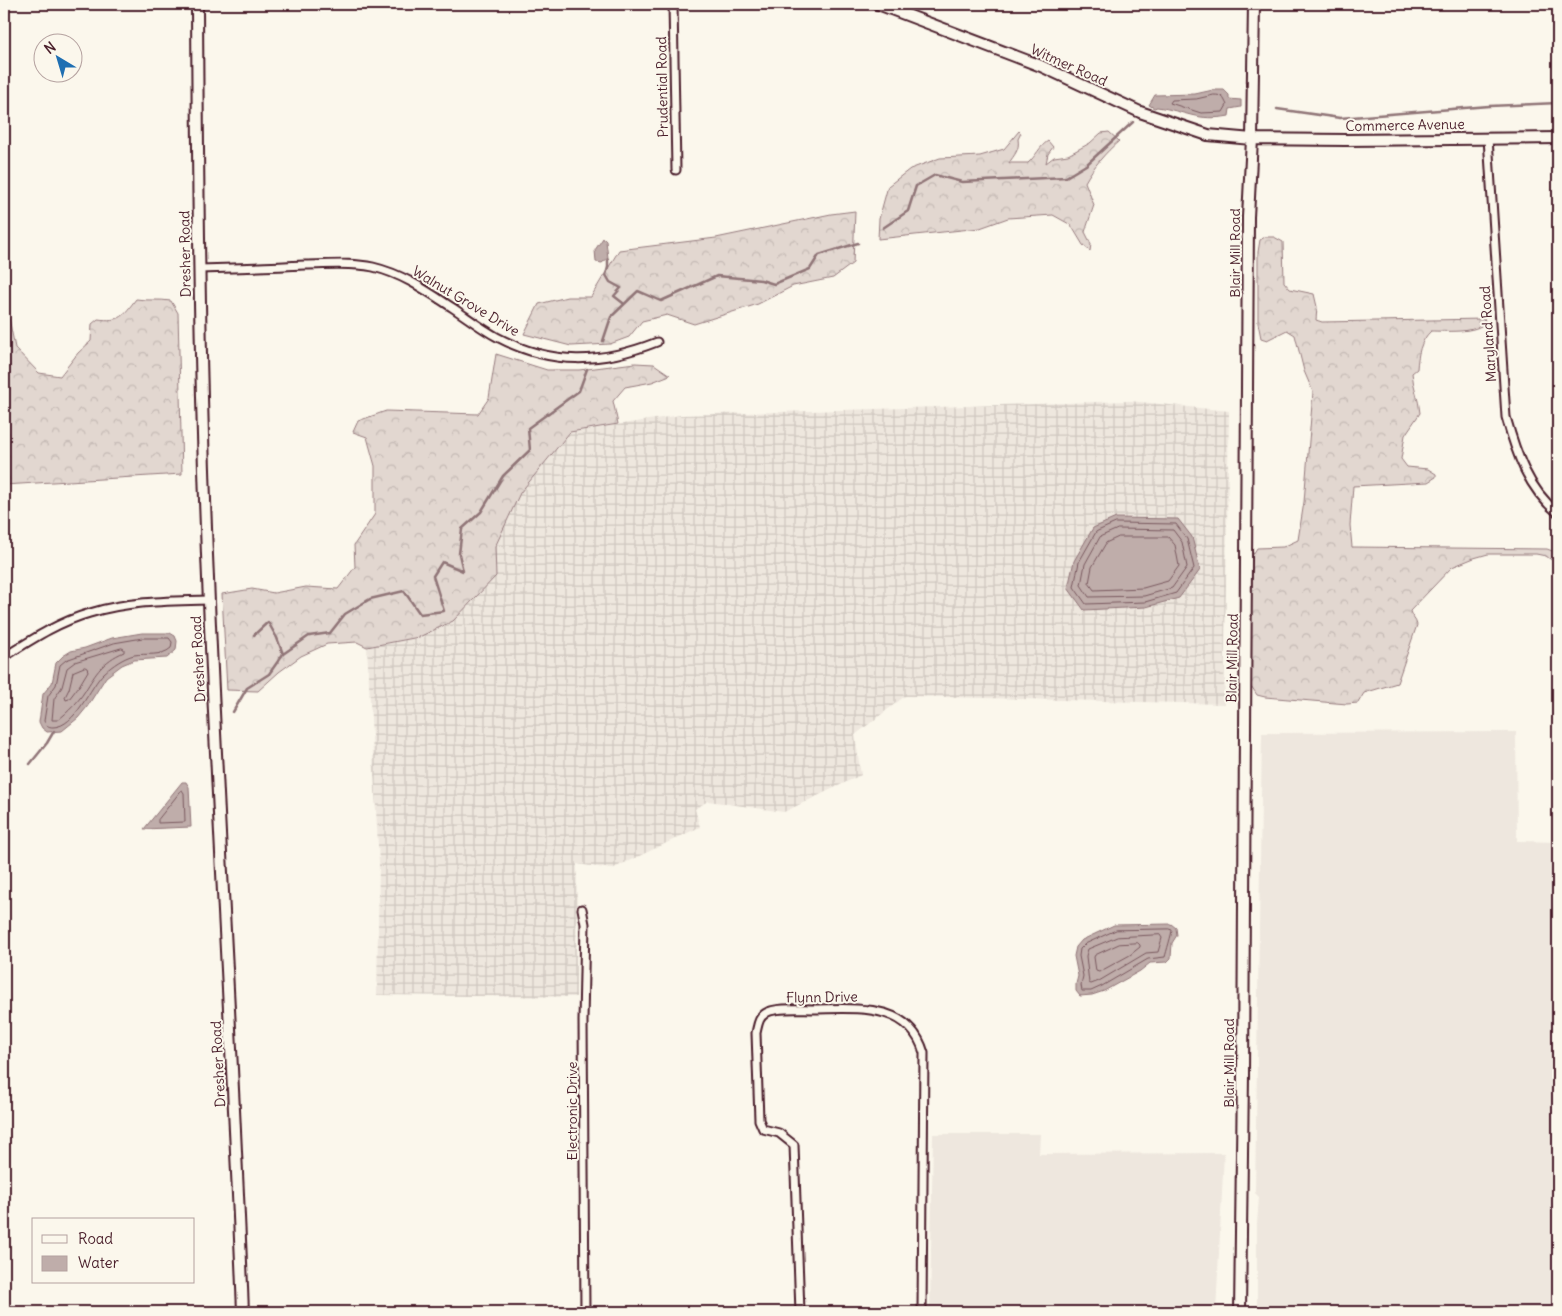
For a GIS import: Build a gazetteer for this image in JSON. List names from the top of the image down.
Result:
{
  "streets": {
    "main road": [
      "Witmer Road",
      "Commerce Avenue",
      "Blair Mill Road",
      "Dresher Road"
    ],
    "street": [
      "Prudential Road",
      "Walnut Grove Drive",
      "Maryland Road",
      "Flynn Drive",
      "Electronic Drive"
    ]
  },
  "crossings": [
    ["Witmer Road", "Commerce Avenue"],
    ["Witmer Road", "Blair Mill Road"],
    ["Commerce Avenue", "Blair Mill Road"],
    ["Commerce Avenue", "Maryland Road"],
    ["Dresher Road", "Walnut Grove Drive"]
  ],
  "legend": ["Road", "Water"],
  "north": "top left"
}
